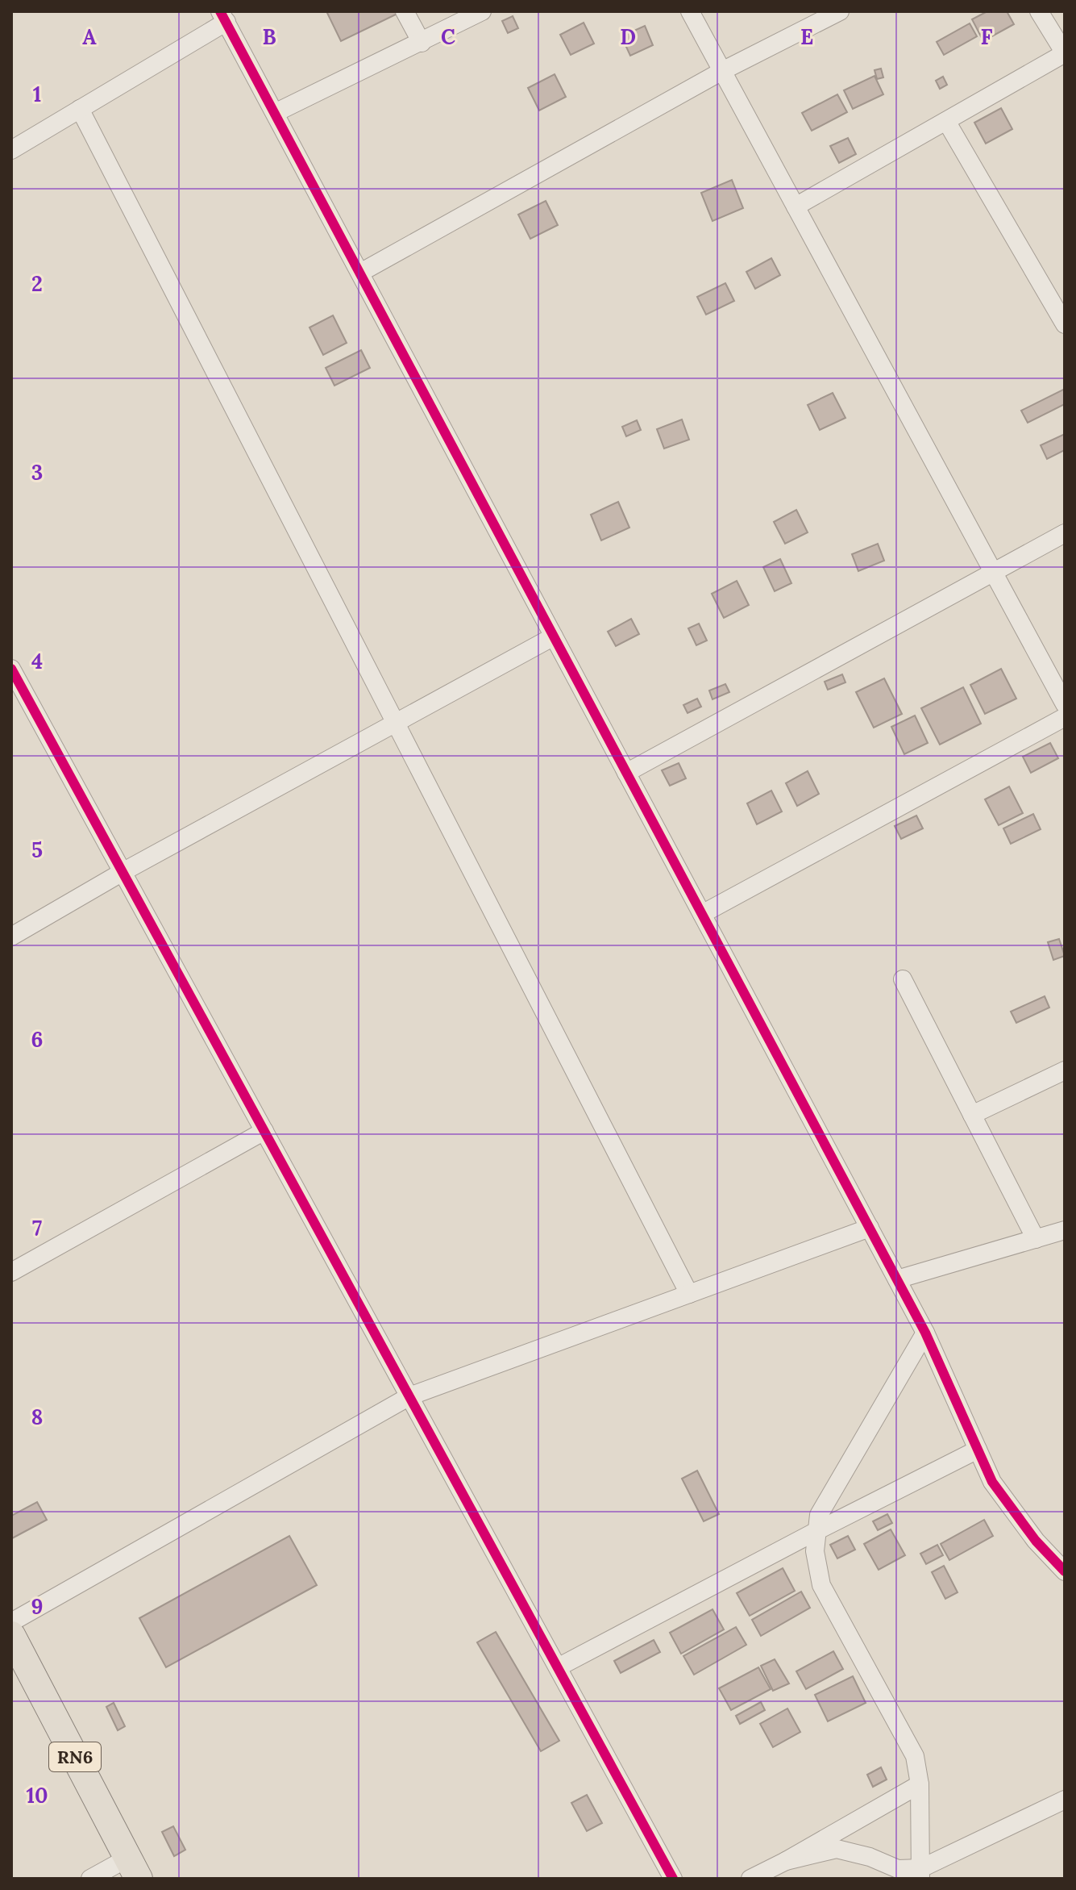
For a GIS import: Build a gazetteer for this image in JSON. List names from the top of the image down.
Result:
{
  "streets": {
    "main road": ["RN6"]
  },
  "grid": {
    "columns": [
      "A",
      "B",
      "C",
      "D",
      "E",
      "F"
    ],
    "rows": [
      "1",
      "2",
      "3",
      "4",
      "5",
      "6",
      "7",
      "8",
      "9",
      "10"
    ]
  }
}
